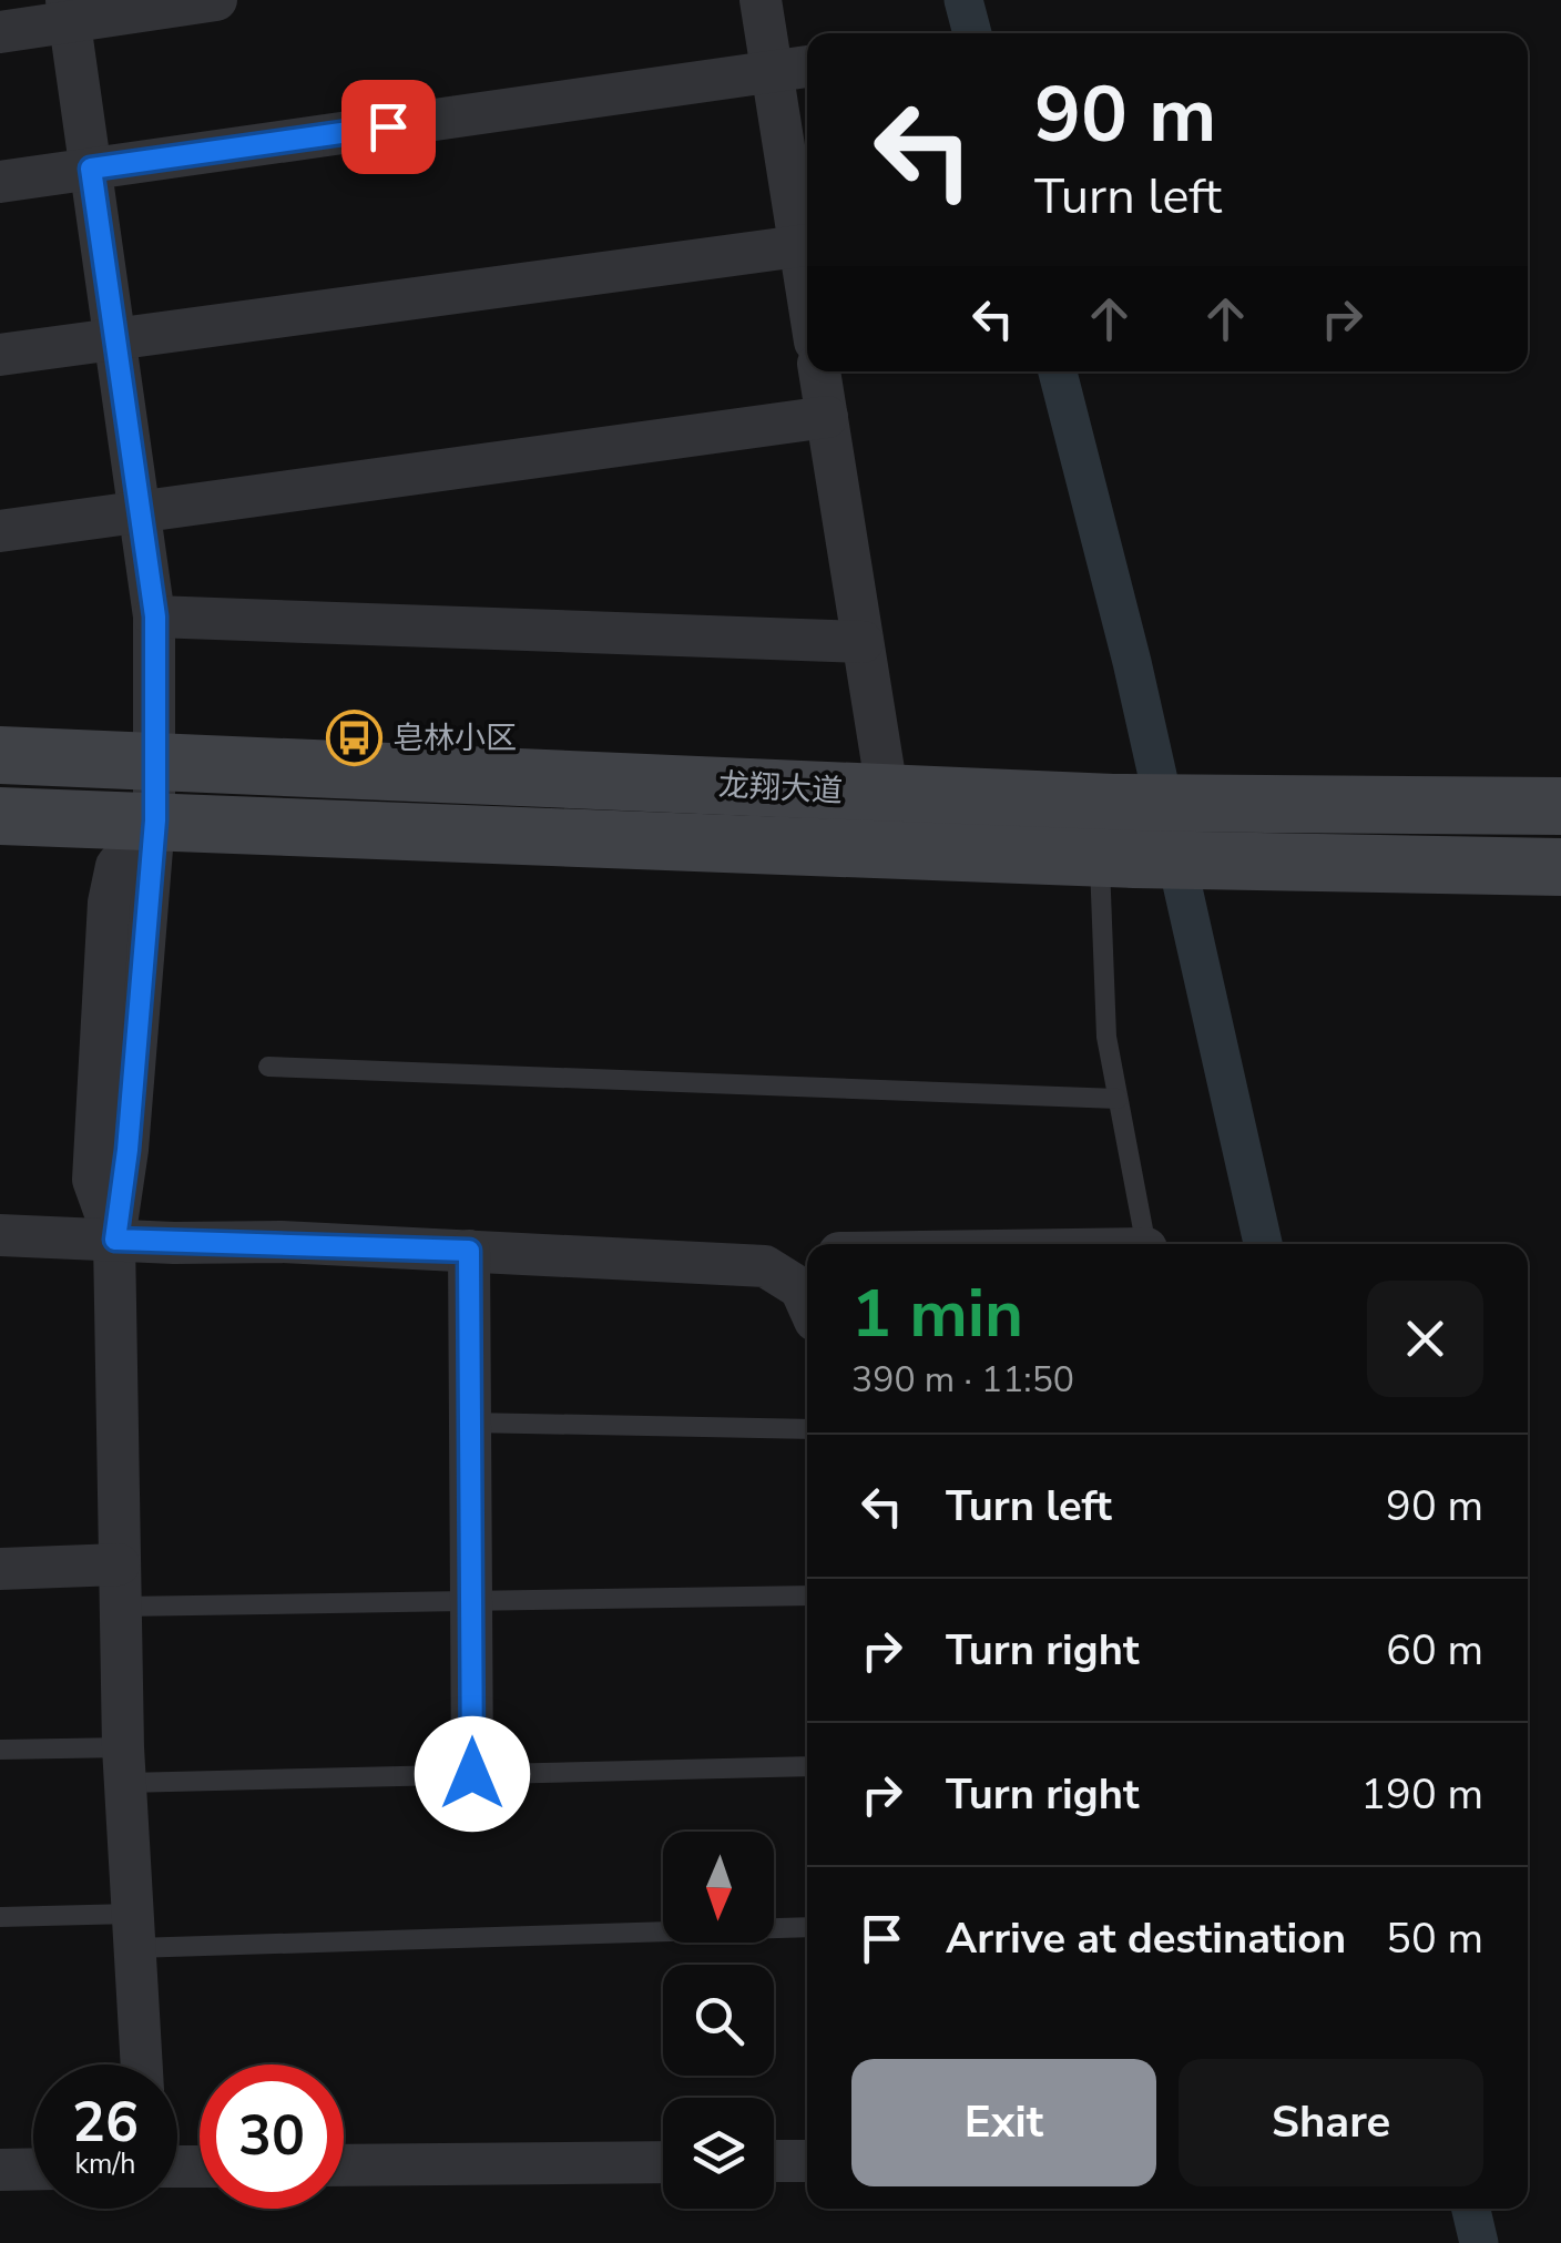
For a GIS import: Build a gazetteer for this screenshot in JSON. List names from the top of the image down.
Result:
{
  "streets": {
    "main road": ["龙翔大道"]
  },
  "places": {
    "bus stop": ["皂林小区"]
  },
  "north": "bottom",
  "page": {
    "turn": ["90 m", "Turn left"],
    "heading": ["1 min", "390 m · 11:50"],
    "list": [
      {
        "name": "Turn left",
        "value": "90 m"
      },
      {
        "name": "Turn right",
        "value": "60 m"
      },
      {
        "name": "Turn right",
        "value": "190 m"
      },
      {
        "name": "Arrive at destination",
        "value": "50 m"
      }
    ],
    "buttons": ["Exit", "Share"],
    "speed": "26 km/h",
    "limit": "30"
  }
}
